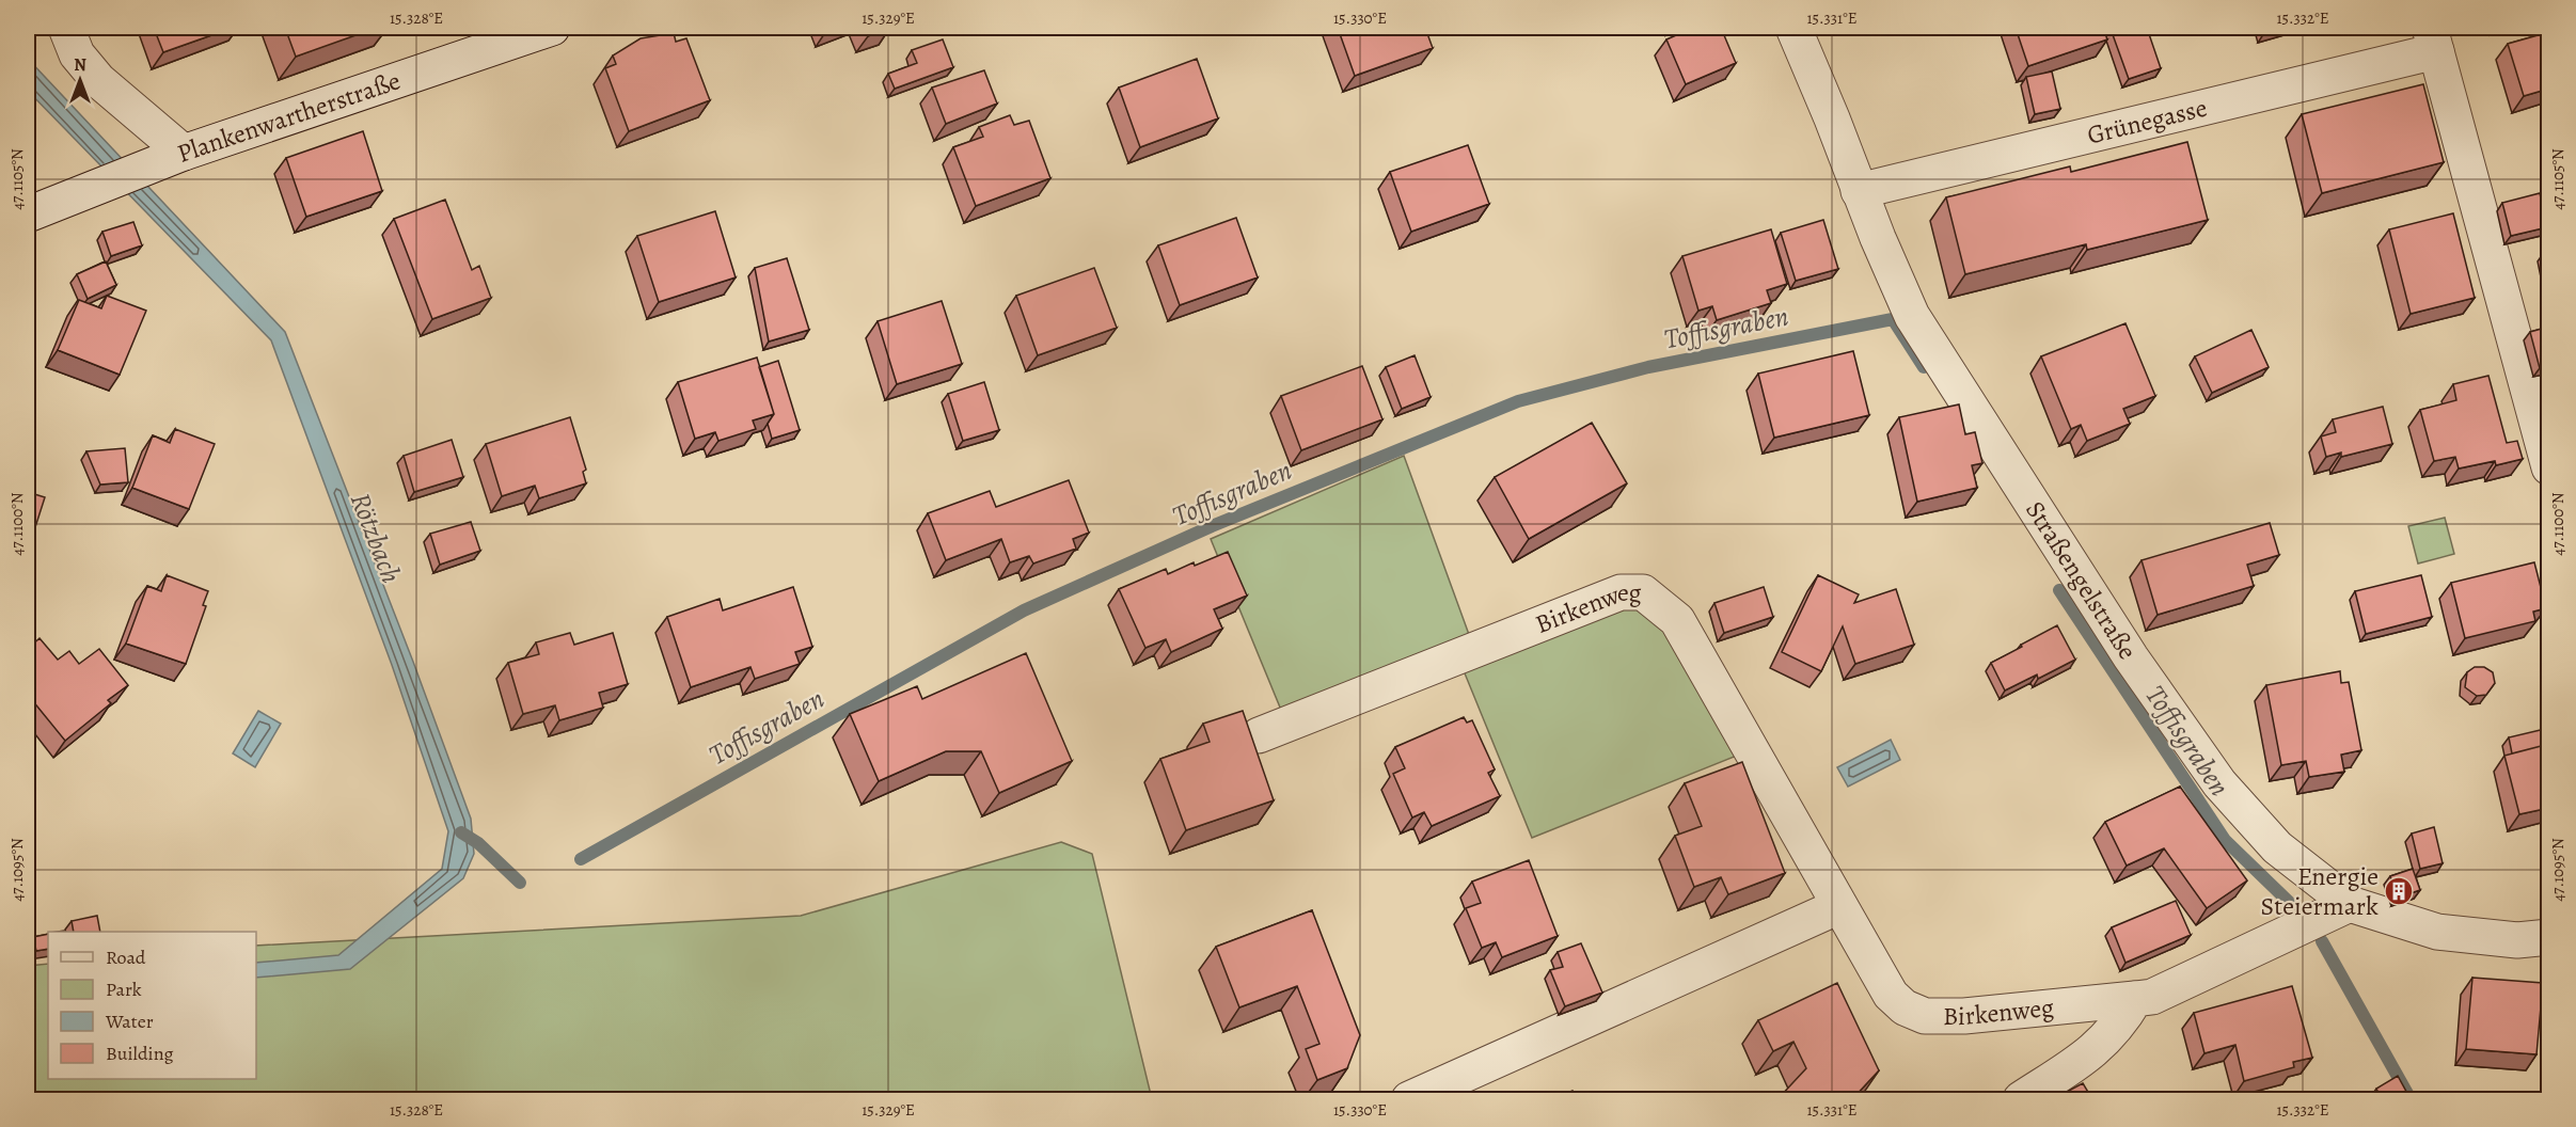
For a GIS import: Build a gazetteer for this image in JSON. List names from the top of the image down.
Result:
{
  "streets": {
    "street": [
      "Plankenwartherstraße",
      "Grünegasse",
      "Straßengelstraße",
      "Birkenweg"
    ]
  },
  "crossings": [
    ["Grünegasse", "Straßengelstraße"],
    ["Straßengelstraße", "Birkenweg"]
  ],
  "water": ["Toffisgraben", "Rötzbach"],
  "places": {
    "building": ["Energie Steiermark"]
  },
  "legend": [
    "Road",
    "Park",
    "Water",
    "Building"
  ],
  "north": "top",
  "coordinates": [
    "15.328°E",
    "15.329°E",
    "15.330°E",
    "15.331°E",
    "15.332°E",
    "47.1105°N",
    "47.1100°N",
    "47.1095°N"
  ]
}
